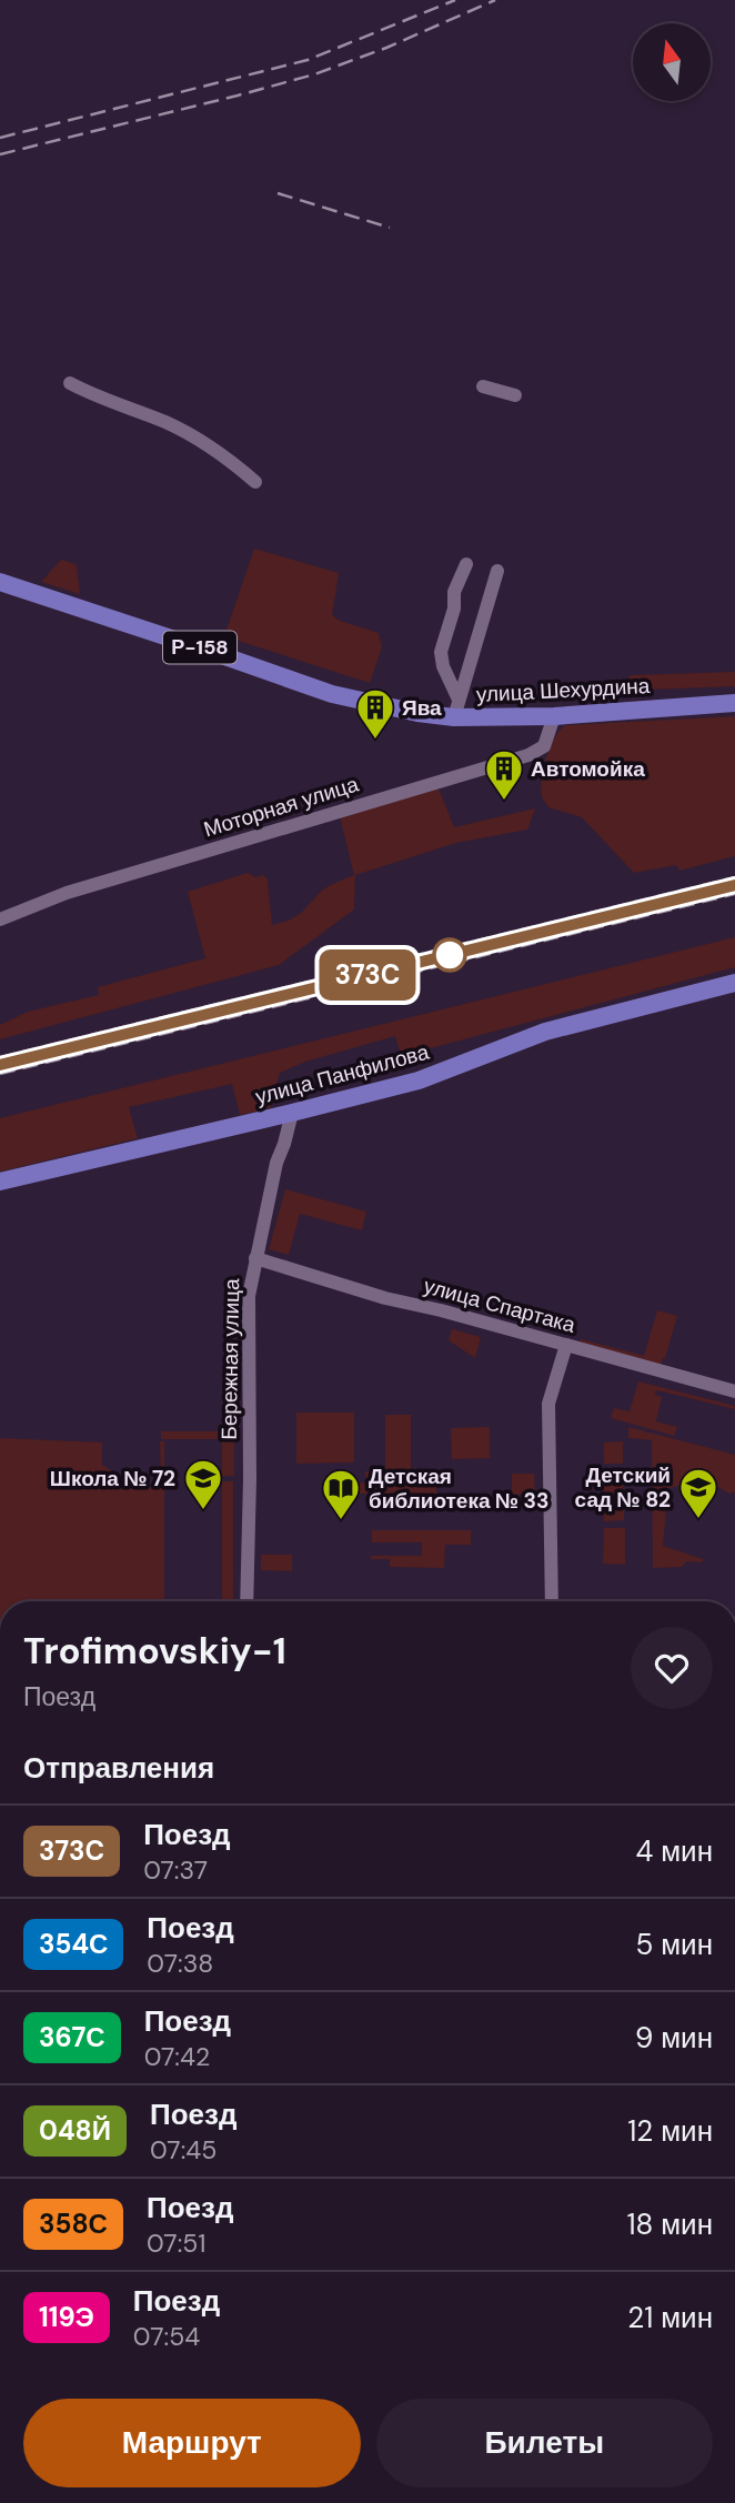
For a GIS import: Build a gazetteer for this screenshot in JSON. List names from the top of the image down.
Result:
{
  "streets": {
    "main road": ["Р-158", "улица Шехурдина", "улица Панфилова"],
    "street": ["Моторная улица", "улица Спартака", "Бережная улица"]
  },
  "crossings": [
    ["улица Шехурдина", "Моторная улица"],
    ["улица Панфилова", "Бережная улица"],
    ["улица Спартака", "Бережная улица"]
  ],
  "places": {
    "building": ["Ява", "Автомойка"],
    "school or university": ["Школа № 72", "Детский сад № 82"],
    "library": ["Детская библиотека № 33"]
  },
  "north": "top",
  "page": {
    "on_map": "373C",
    "heading": [
      ["Trofimovskiy-1", "Поезд"],
      "Отправления"
    ],
    "list": [
      {
        "mark": "373C",
        "name": "Поезд",
        "note": "07:37",
        "value": "4 мин"
      },
      {
        "mark": "354С",
        "name": "Поезд",
        "note": "07:38",
        "value": "5 мин"
      },
      {
        "mark": "367С",
        "name": "Поезд",
        "note": "07:42",
        "value": "9 мин"
      },
      {
        "mark": "048Й",
        "name": "Поезд",
        "note": "07:45",
        "value": "12 мин"
      },
      {
        "mark": "358С",
        "name": "Поезд",
        "note": "07:51",
        "value": "18 мин"
      },
      {
        "mark": "119Э",
        "name": "Поезд",
        "note": "07:54",
        "value": "21 мин"
      }
    ],
    "buttons": ["Маршрут", "Билеты"]
  }
}
